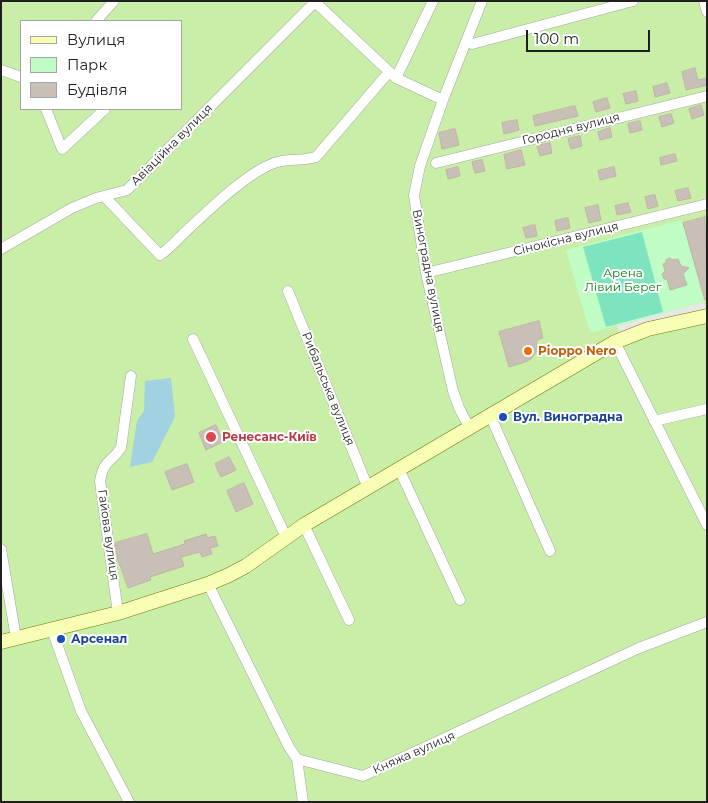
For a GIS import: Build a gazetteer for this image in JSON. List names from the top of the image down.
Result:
{
  "streets": {
    "street": [
      "Городня вулиця",
      "Авіаційна вулиця",
      "Сінокісна вулиця",
      "Виноградна вулиця",
      "Рибальська вулиця",
      "Гайова вулиця",
      "Княжа вулиця"
    ]
  },
  "crossings": [
    ["Сінокісна вулиця", "Виноградна вулиця"]
  ],
  "parks": ["Арена Лівий Берег"],
  "places": [
    "Pioppo Nero",
    "Вул. Виноградна",
    "Ренесанс-Київ",
    "Арсенал"
  ],
  "legend": ["Вулиця", "Парк", "Будівля"],
  "scale_bar": "100 m"
}
